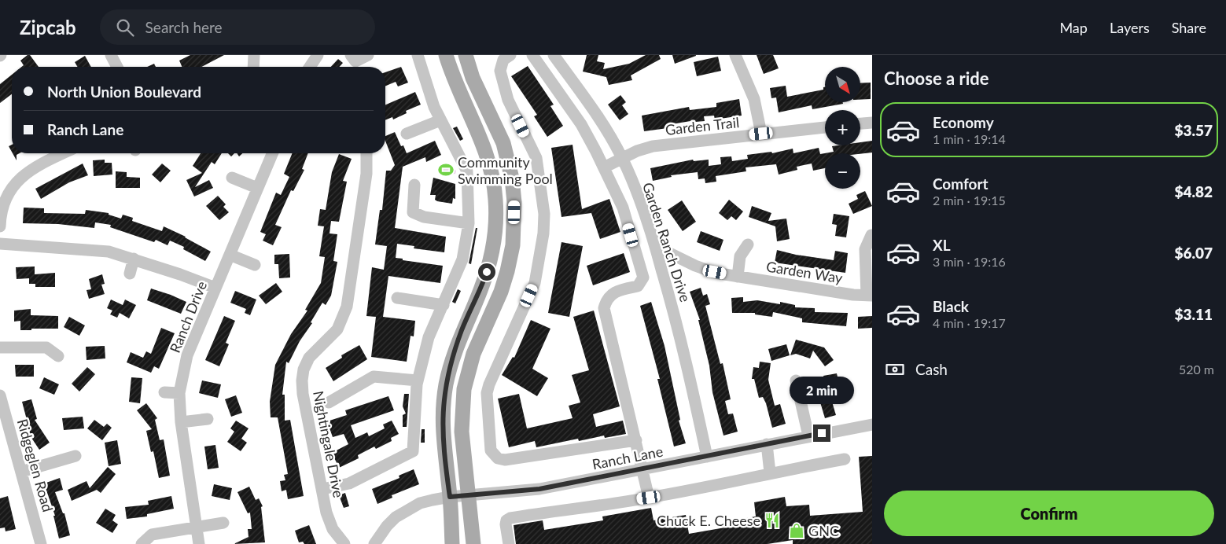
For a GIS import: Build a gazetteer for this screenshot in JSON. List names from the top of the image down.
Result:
{
  "streets": {
    "street": [
      "Garden Trail",
      "Garden Ranch Drive",
      "Garden Way",
      "Ranch Drive",
      "Nightingale Drive",
      "Ranch Lane",
      "Ridgeglen Road"
    ]
  },
  "crossings": [
    ["Garden Trail", "Garden Ranch Drive"],
    ["Garden Ranch Drive", "Garden Way"],
    ["Garden Ranch Drive", "Ranch Lane"]
  ],
  "places": {
    "sports": ["Community Swimming Pool"],
    "restaurant": ["Chuck E. Cheese"],
    "shop": ["GNC"]
  },
  "north": "bottom right",
  "page": {
    "header": "Zipcab",
    "search": "Search here",
    "nav": ["Map", "Layers", "Share"],
    "heading": "Choose a ride",
    "map_buttons": ["+", "−"],
    "banner": ["North Union Boulevard", "Ranch Lane"],
    "list": [
      {
        "name": "Economy",
        "note": "1 min · 19:14",
        "value": "$3.57"
      },
      {
        "name": "Comfort",
        "note": "2 min · 19:15",
        "value": "$4.82"
      },
      {
        "name": "XL",
        "note": "3 min · 19:16",
        "value": "$6.07"
      },
      {
        "name": "Black",
        "note": "4 min · 19:17",
        "value": "$3.11"
      }
    ],
    "pay": ["Cash", "520 m"],
    "bubble": "2 min",
    "buttons": "Confirm"
  }
}
